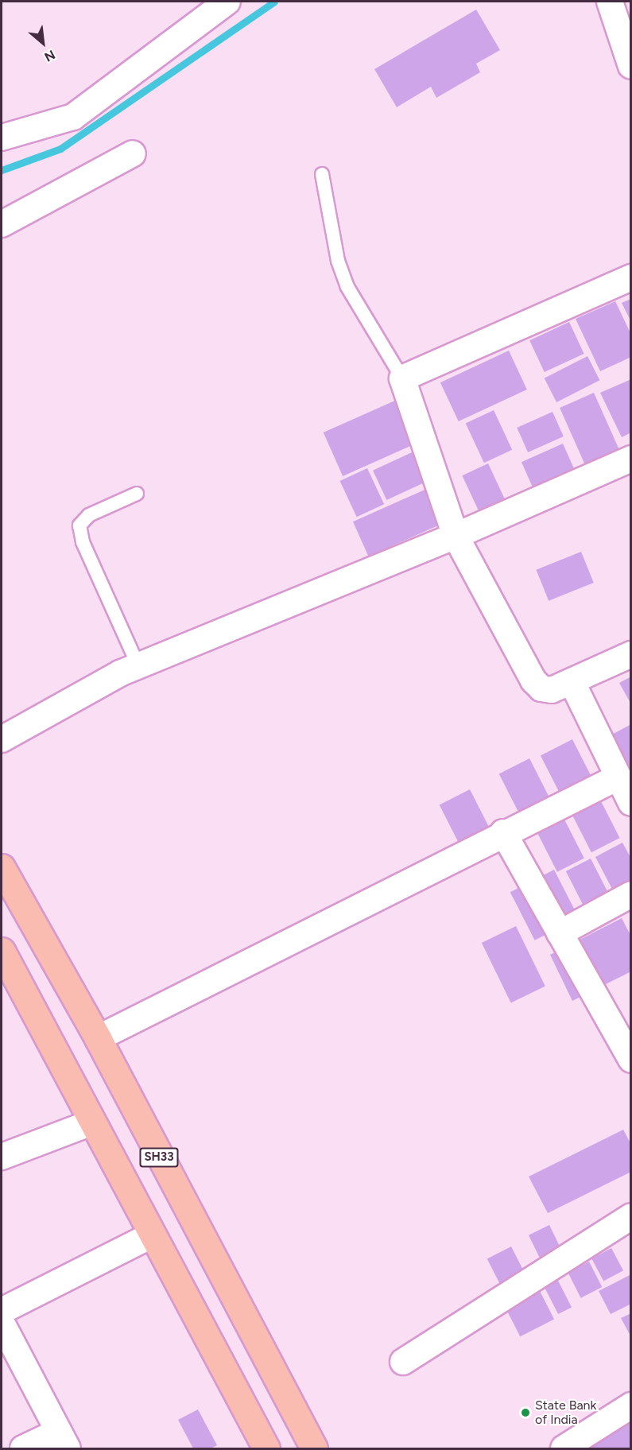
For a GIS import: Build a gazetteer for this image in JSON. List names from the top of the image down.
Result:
{
  "streets": {
    "main road": ["SH33"]
  },
  "places": ["State Bank of India"],
  "north": "bottom right"
}
